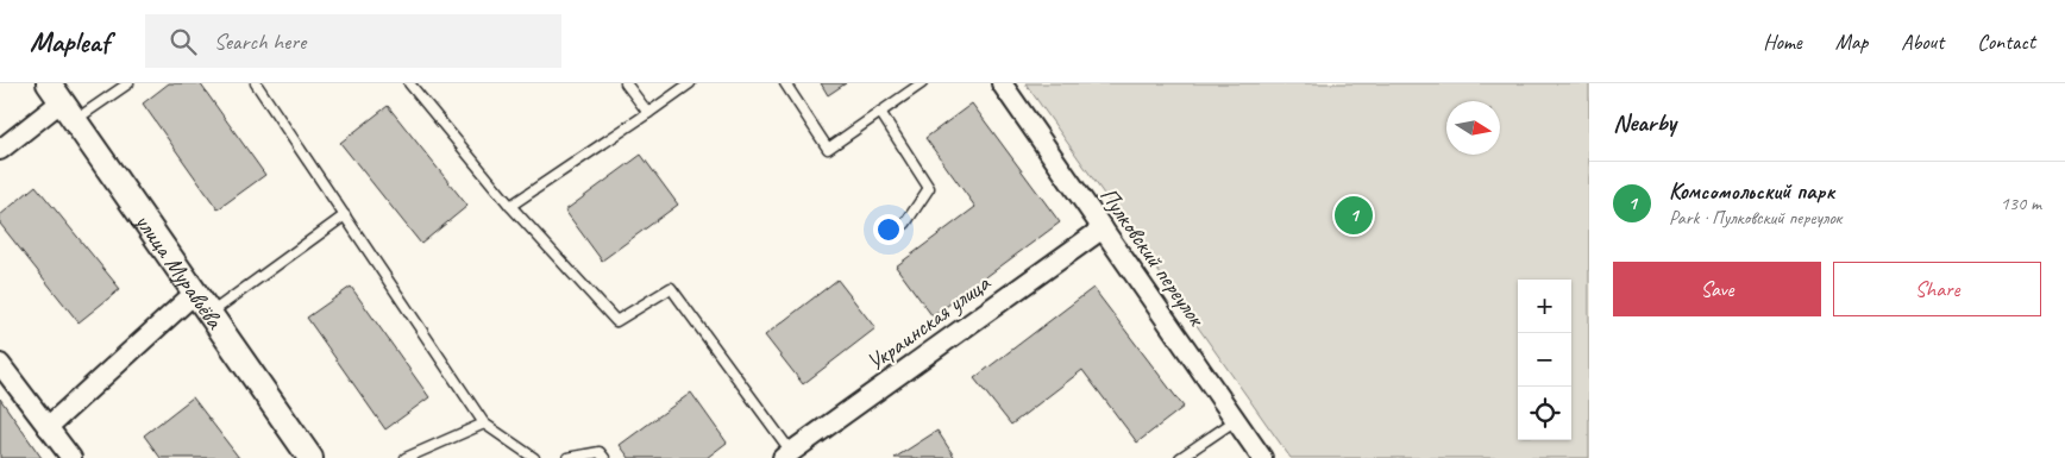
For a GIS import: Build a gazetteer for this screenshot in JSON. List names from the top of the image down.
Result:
{
  "streets": {
    "street": ["Пулковский переулок", "улица Муравьёва", "Украинская улица"]
  },
  "crossings": [
    ["Пулковский переулок", "Украинская улица"]
  ],
  "north": "right",
  "page": {
    "header": "Mapleaf",
    "search": "Search here",
    "nav": [
      "Home",
      "Map",
      "About",
      "Contact"
    ],
    "heading": "Nearby",
    "list": [
      {
        "mark": "1",
        "name": "Комсомольский парк",
        "note": "Park · Пулковский переулок",
        "value": "130 m"
      }
    ],
    "pins": "1",
    "buttons": ["Save", "Share"],
    "map_buttons": ["+", "−"]
  }
}
